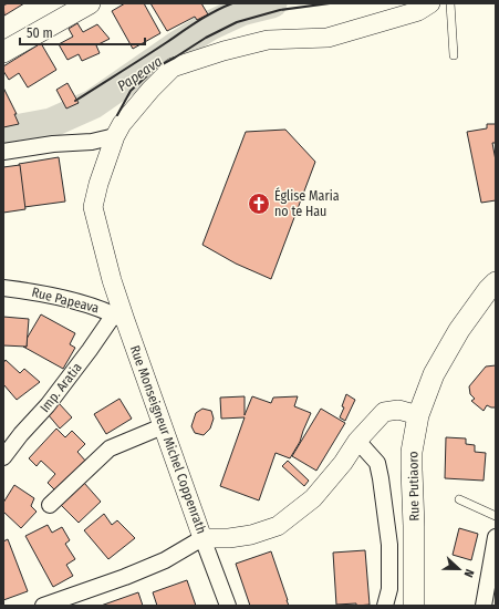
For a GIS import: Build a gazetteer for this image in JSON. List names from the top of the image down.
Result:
{
  "streets": {
    "main road": ["Rue Putiaoro"],
    "street": ["Rue Papeava", "Imp. Aratia", "Rue Monseigneur Michel Coppenrath"]
  },
  "crossings": [
    ["Rue Papeava", "Imp. Aratia"],
    ["Rue Papeava", "Rue Monseigneur Michel Coppenrath"],
    ["Imp. Aratia", "Rue Monseigneur Michel Coppenrath"],
    ["Rue Monseigneur Michel Coppenrath", "Rue Putiaoro"]
  ],
  "water": ["Papeava"],
  "places": {
    "church": ["Église Maria no te Hau"]
  },
  "scale_bar": "50 m",
  "north": "right"
}
